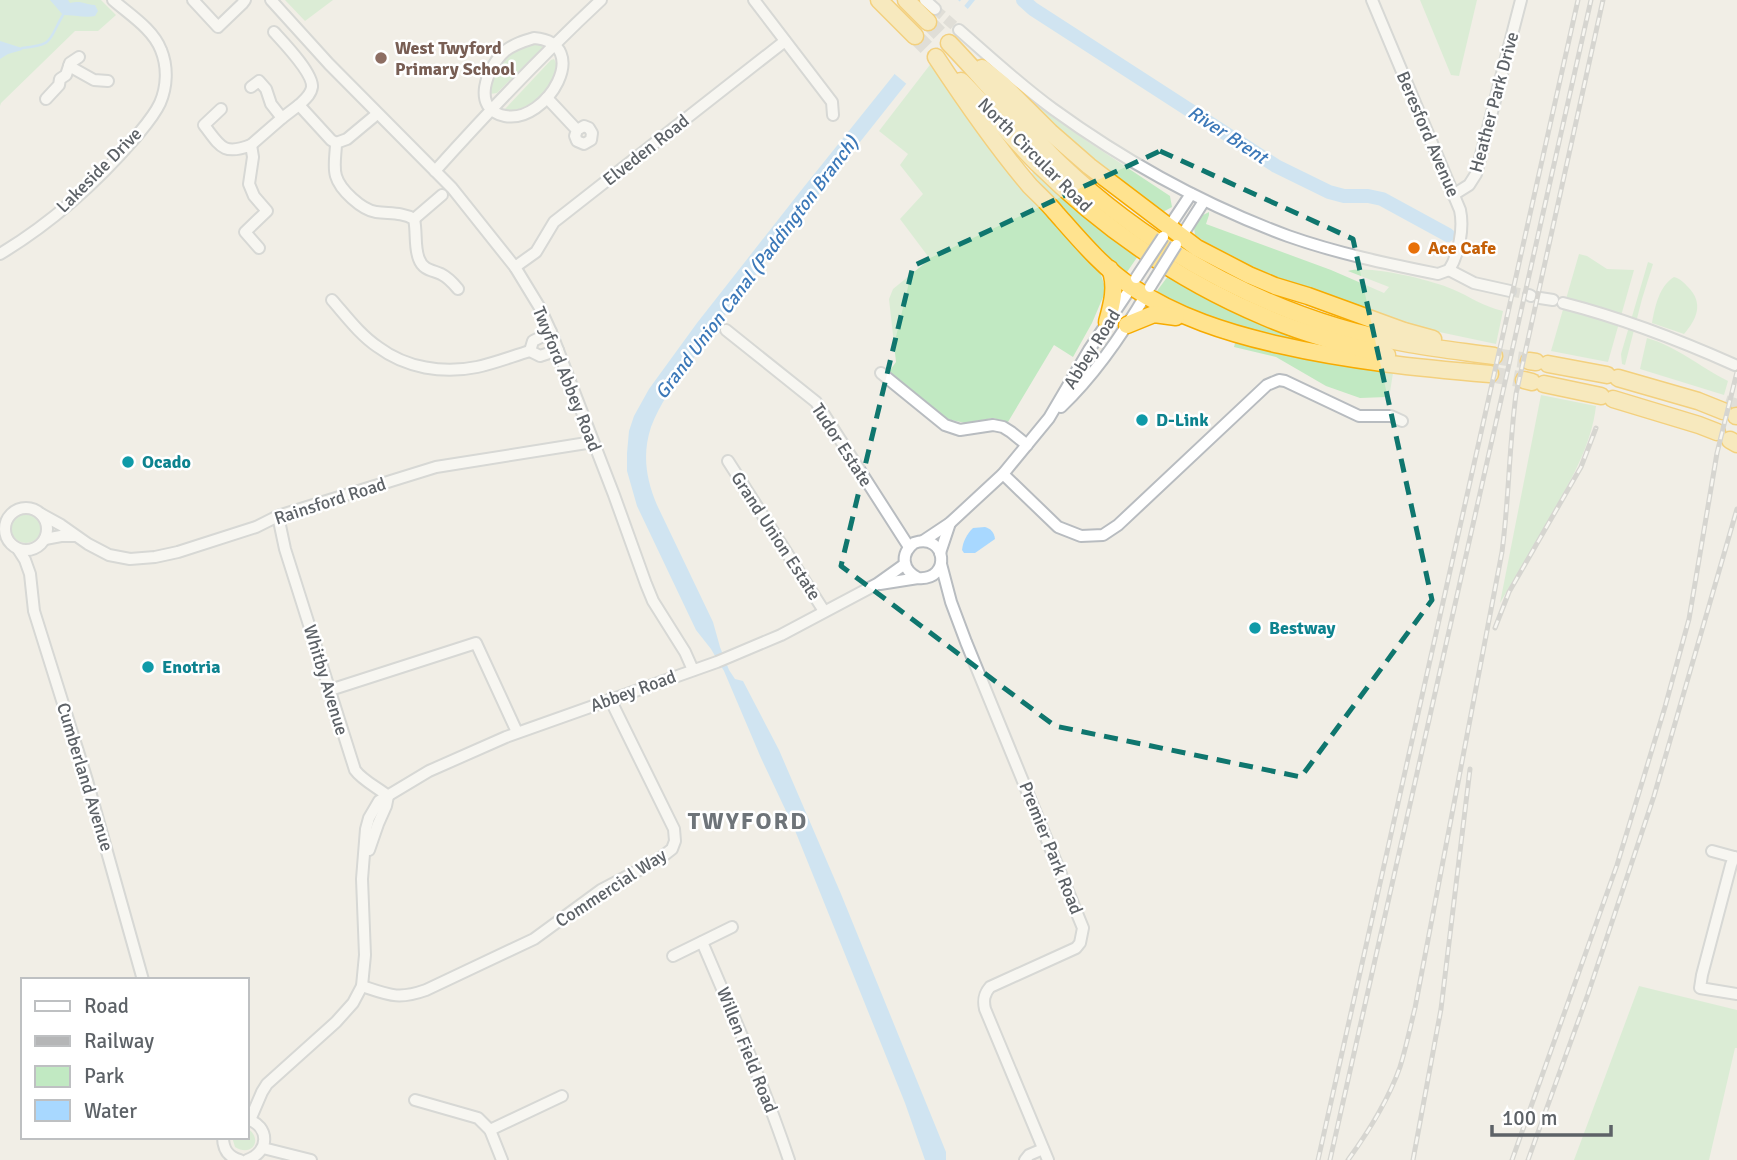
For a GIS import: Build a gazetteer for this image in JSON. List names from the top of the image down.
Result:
{
  "streets": {
    "highway": ["North Circular Road"],
    "street": [
      "Heather Park Drive",
      "Beresford Avenue",
      "Elveden Road",
      "Lakeside Drive",
      "Abbey Road",
      "Twyford Abbey Road",
      "Tudor Estate",
      "Rainsford Road",
      "Grand Union Estate",
      "Whitby Avenue",
      "Cumberland Avenue",
      "Premier Park Road",
      "Commercial Way",
      "Willen Field Road"
    ]
  },
  "crossings": [
    ["Heather Park Drive", "Beresford Avenue"],
    ["Elveden Road", "Twyford Abbey Road"],
    ["North Circular Road", "Abbey Road"],
    ["Abbey Road", "Twyford Abbey Road"],
    ["Abbey Road", "Tudor Estate"],
    ["Abbey Road", "Grand Union Estate"],
    ["Abbey Road", "Whitby Avenue"],
    ["Abbey Road", "Premier Park Road"],
    ["Abbey Road", "Commercial Way"],
    ["Twyford Abbey Road", "Rainsford Road"],
    ["Tudor Estate", "Premier Park Road"],
    ["Rainsford Road", "Whitby Avenue"],
    ["Rainsford Road", "Cumberland Avenue"]
  ],
  "districts": ["TWYFORD"],
  "water": ["River Brent", "Grand Union Canal (Paddington Branch)"],
  "places": [
    "West Twyford Primary School",
    "Ace Cafe",
    "D-Link",
    "Ocado",
    "Bestway",
    "Enotria"
  ],
  "legend": [
    "Road",
    "Railway",
    "Park",
    "Water"
  ],
  "scale_bar": "100 m"
}
